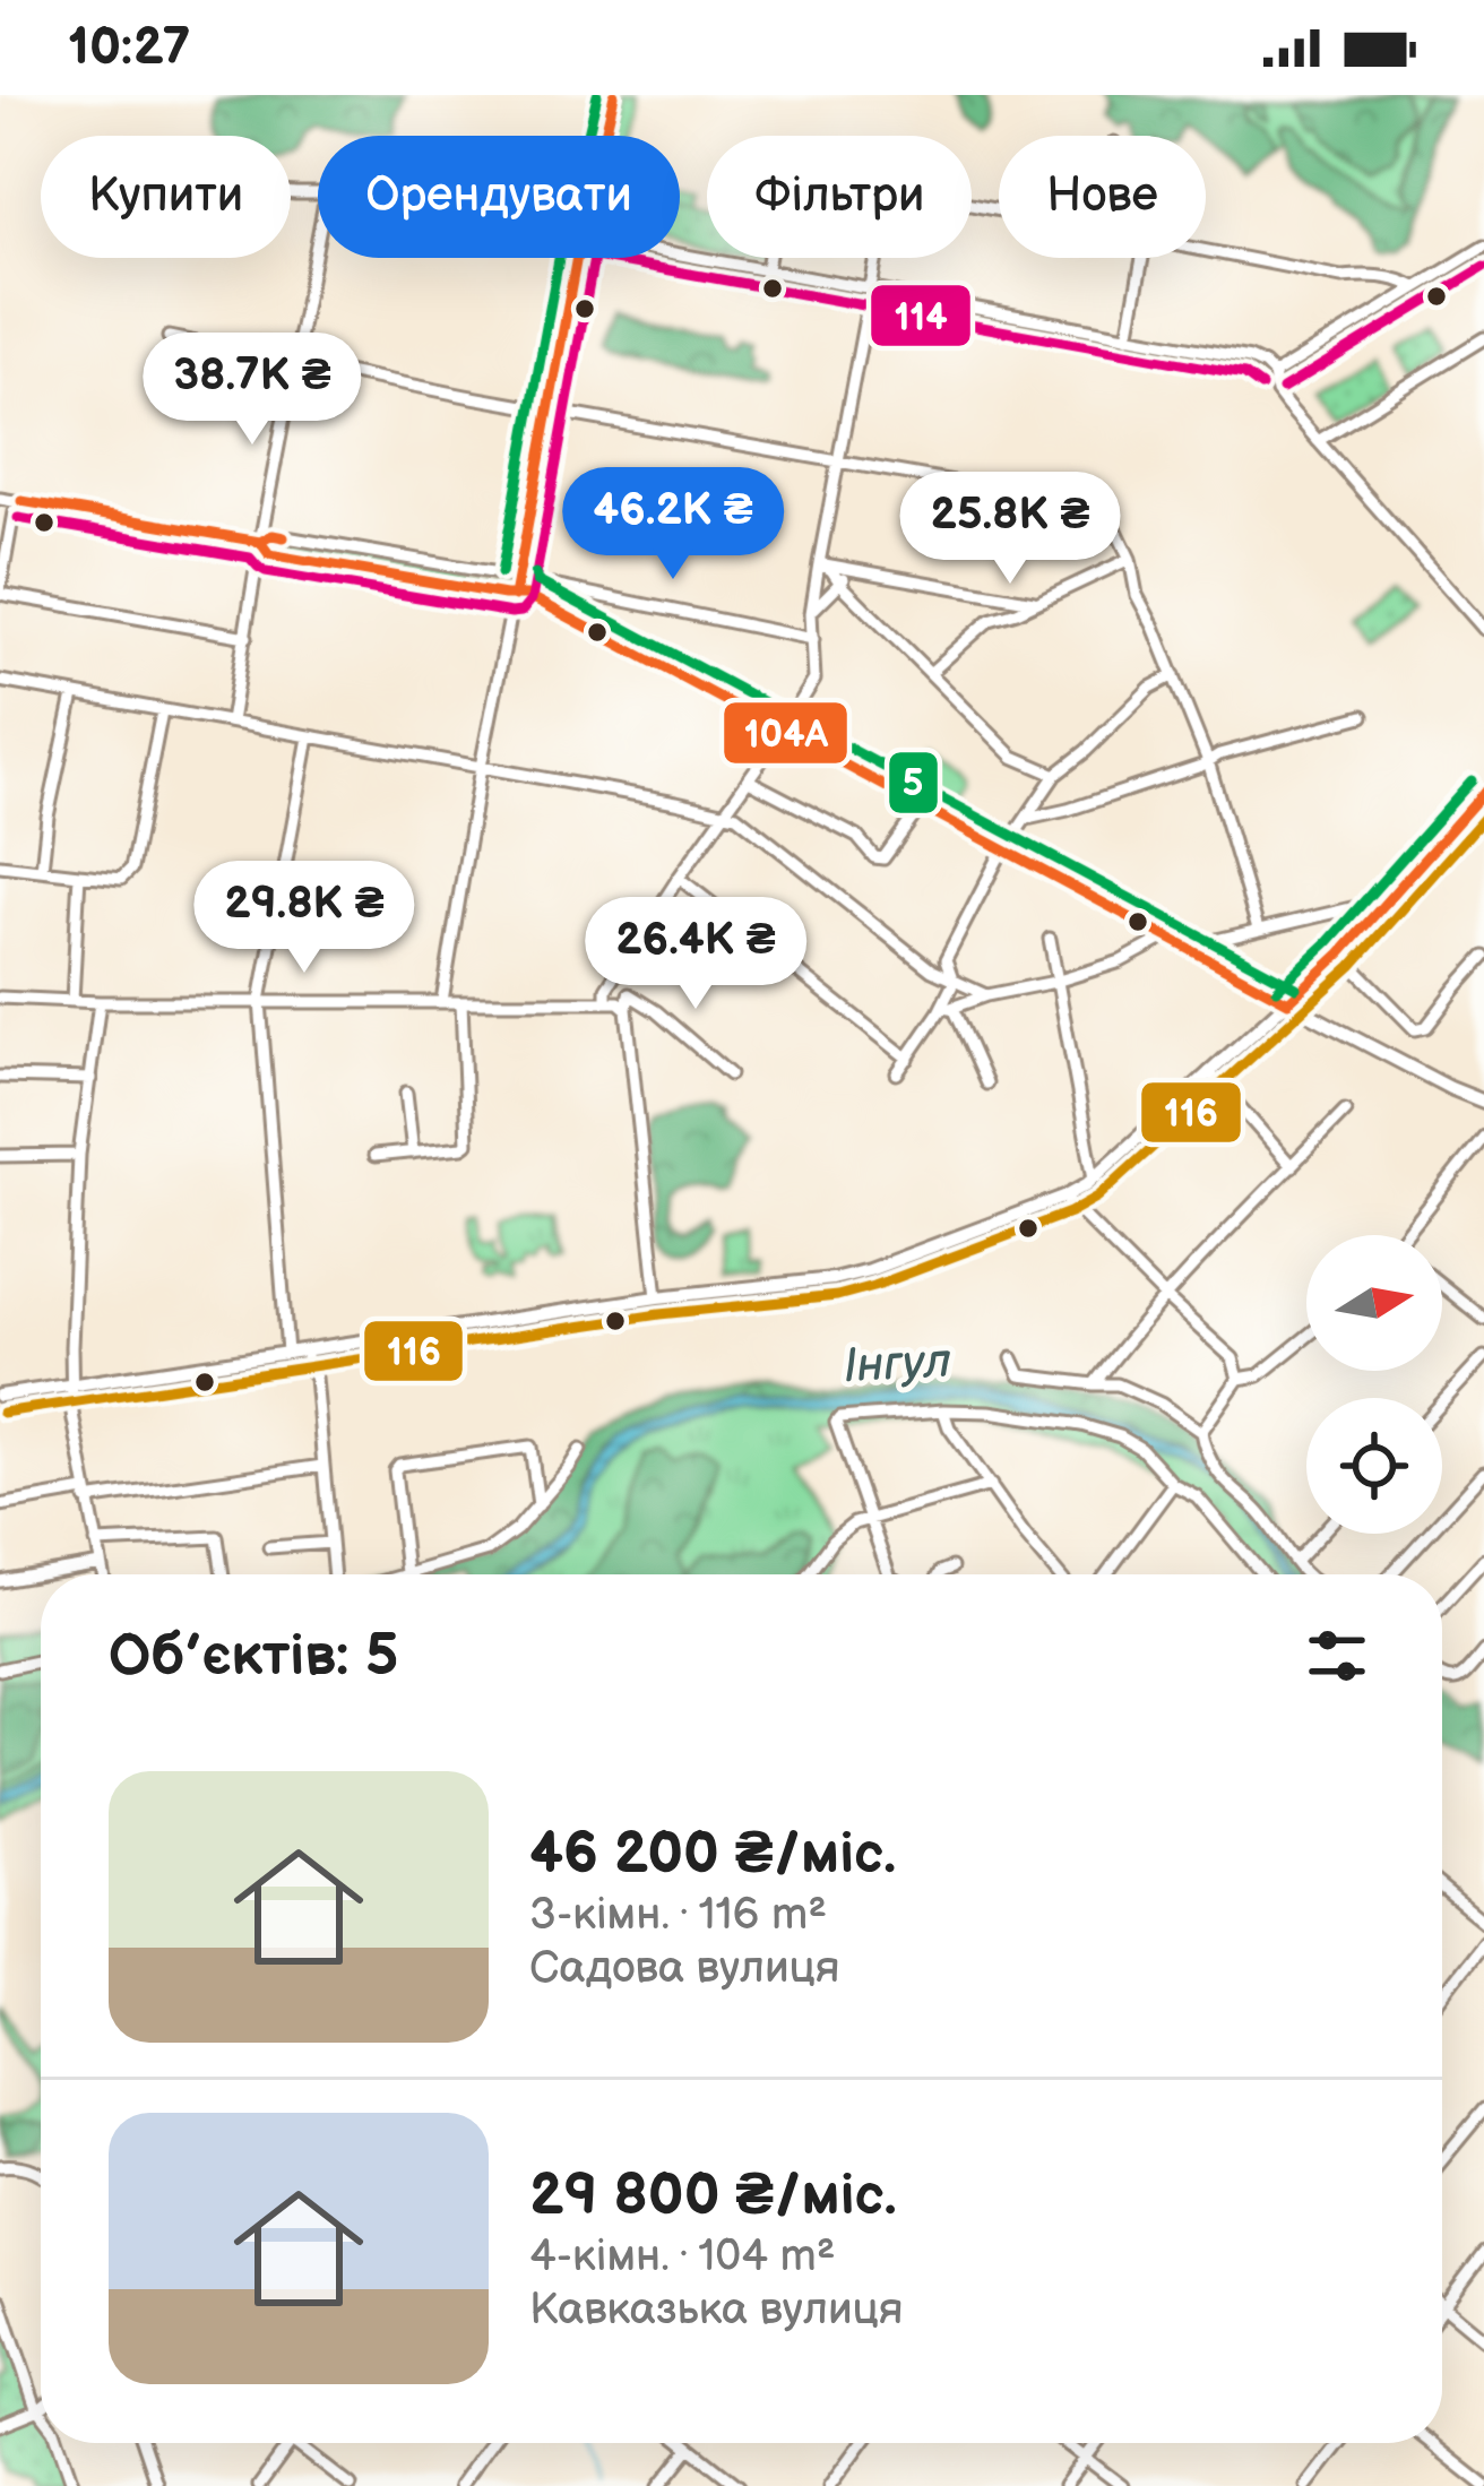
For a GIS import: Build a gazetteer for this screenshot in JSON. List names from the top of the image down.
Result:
{
  "water": ["Інгул"],
  "lines": [
    "transit line 104А",
    "transit line 5",
    "transit line 114",
    "transit line 116"
  ],
  "north": "right",
  "page": {
    "status": "10:27",
    "chip": [
      "Купити",
      "Орендувати",
      "Фільтри",
      "Нове"
    ],
    "price": [
      "38.7K ₴",
      "46.2K ₴",
      "25.8K ₴",
      "29.8K ₴",
      "26.4K ₴"
    ],
    "heading": "Об’єктів: 5",
    "list": [
      {
        "name": "46 200 ₴/міс.",
        "note": "3-кімн. · 116 m² · Садова вулиця"
      },
      {
        "name": "29 800 ₴/міс.",
        "note": "4-кімн. · 104 m² · Кавказька вулиця"
      }
    ]
  }
}
